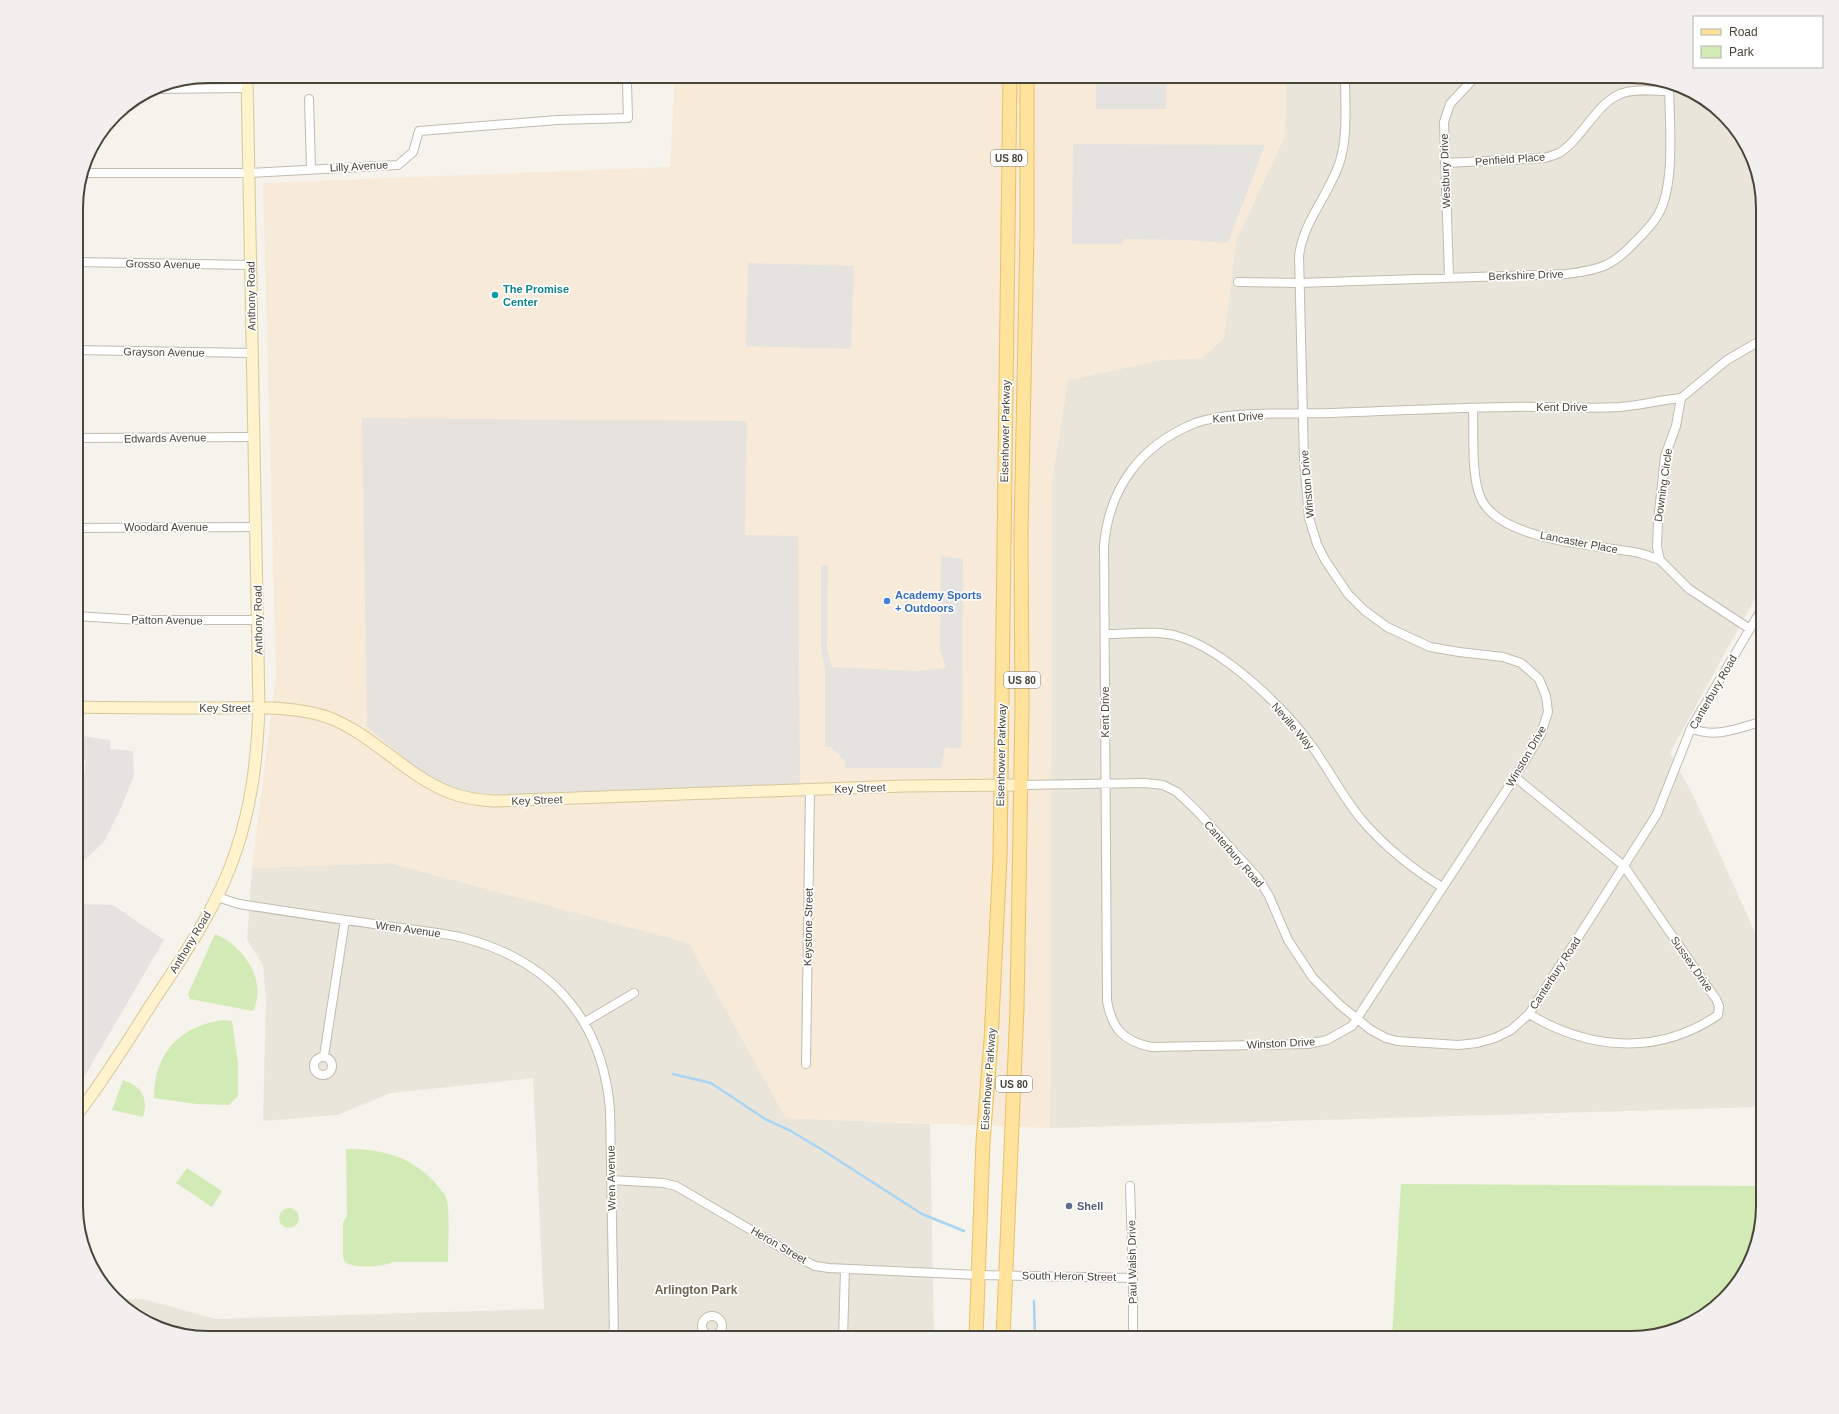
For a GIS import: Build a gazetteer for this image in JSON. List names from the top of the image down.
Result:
{
  "streets": {
    "main road": ["US 80", "Eisenhower Parkway"],
    "street": [
      "Penfield Place",
      "Lilly Avenue",
      "Westbury Drive",
      "Grosso Avenue",
      "Berkshire Drive",
      "Anthony Road",
      "Grayson Avenue",
      "Kent Drive",
      "Edwards Avenue",
      "Winston Drive",
      "Downing Circle",
      "Woodard Avenue",
      "Lancaster Place",
      "Patton Avenue",
      "Canterbury Road",
      "Key Street",
      "Neville Way",
      "Keystone Street",
      "Wren Avenue",
      "Sussex Drive",
      "Heron Street",
      "Paul Walsh Drive",
      "South Heron Street"
    ]
  },
  "crossings": [
    ["Penfield Place", "Westbury Drive"],
    ["Lilly Avenue", "Anthony Road"],
    ["Westbury Drive", "Berkshire Drive"],
    ["Grosso Avenue", "Anthony Road"],
    ["Berkshire Drive", "Winston Drive"],
    ["Anthony Road", "Grayson Avenue"],
    ["Anthony Road", "Edwards Avenue"],
    ["Anthony Road", "Woodard Avenue"],
    ["Anthony Road", "Patton Avenue"],
    ["Anthony Road", "Key Street"],
    ["Anthony Road", "Wren Avenue"],
    ["Kent Drive", "Winston Drive"],
    ["Kent Drive", "Downing Circle"],
    ["Kent Drive", "Lancaster Place"],
    ["Kent Drive", "Canterbury Road"],
    ["Kent Drive", "Neville Way"],
    ["Eisenhower Parkway", "Canterbury Road"],
    ["Eisenhower Parkway", "Key Street"],
    ["Eisenhower Parkway", "Heron Street"],
    ["Eisenhower Parkway", "South Heron Street"],
    ["Winston Drive", "Canterbury Road"],
    ["Winston Drive", "Neville Way"],
    ["Winston Drive", "Sussex Drive"],
    ["Downing Circle", "Lancaster Place"],
    ["Canterbury Road", "Key Street"],
    ["Canterbury Road", "Sussex Drive"],
    ["Key Street", "Keystone Street"],
    ["Wren Avenue", "Heron Street"],
    ["Heron Street", "South Heron Street"],
    ["Paul Walsh Drive", "South Heron Street"]
  ],
  "districts": ["Arlington Park"],
  "places": ["The Promise Center", "Academy Sports + Outdoors", "Shell"],
  "legend": ["Road", "Park"]
}
